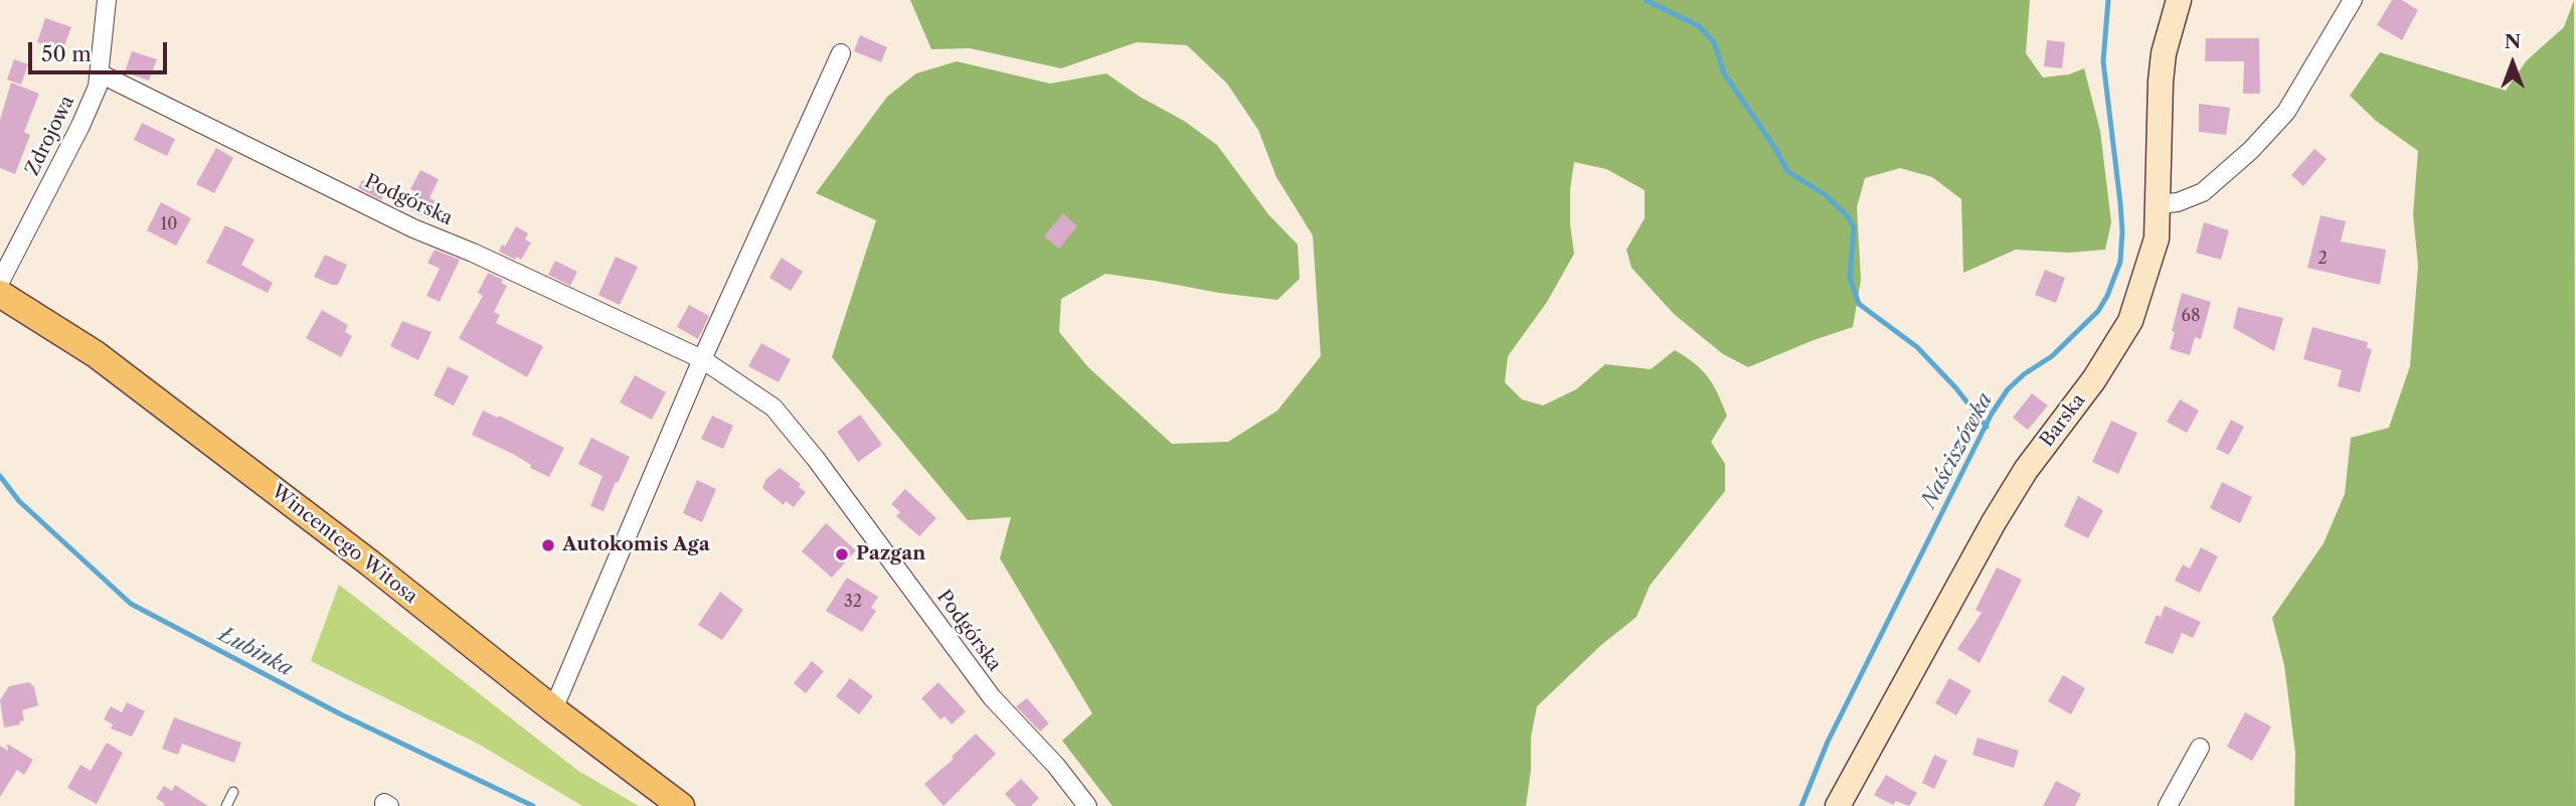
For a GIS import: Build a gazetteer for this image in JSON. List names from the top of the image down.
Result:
{
  "streets": {
    "main road": ["Wincentego Witosa"],
    "street": ["Zdrojowa", "Podgórska", "Barska"]
  },
  "crossings": [
    ["Zdrojowa", "Podgórska"]
  ],
  "water": ["Naściszówka", "Łubinka"],
  "places": ["Autokomis Aga", "Pazgan"],
  "house_numbers": [
    "10",
    "2",
    "68",
    "32"
  ],
  "scale_bar": "50 m",
  "north": "top"
}
